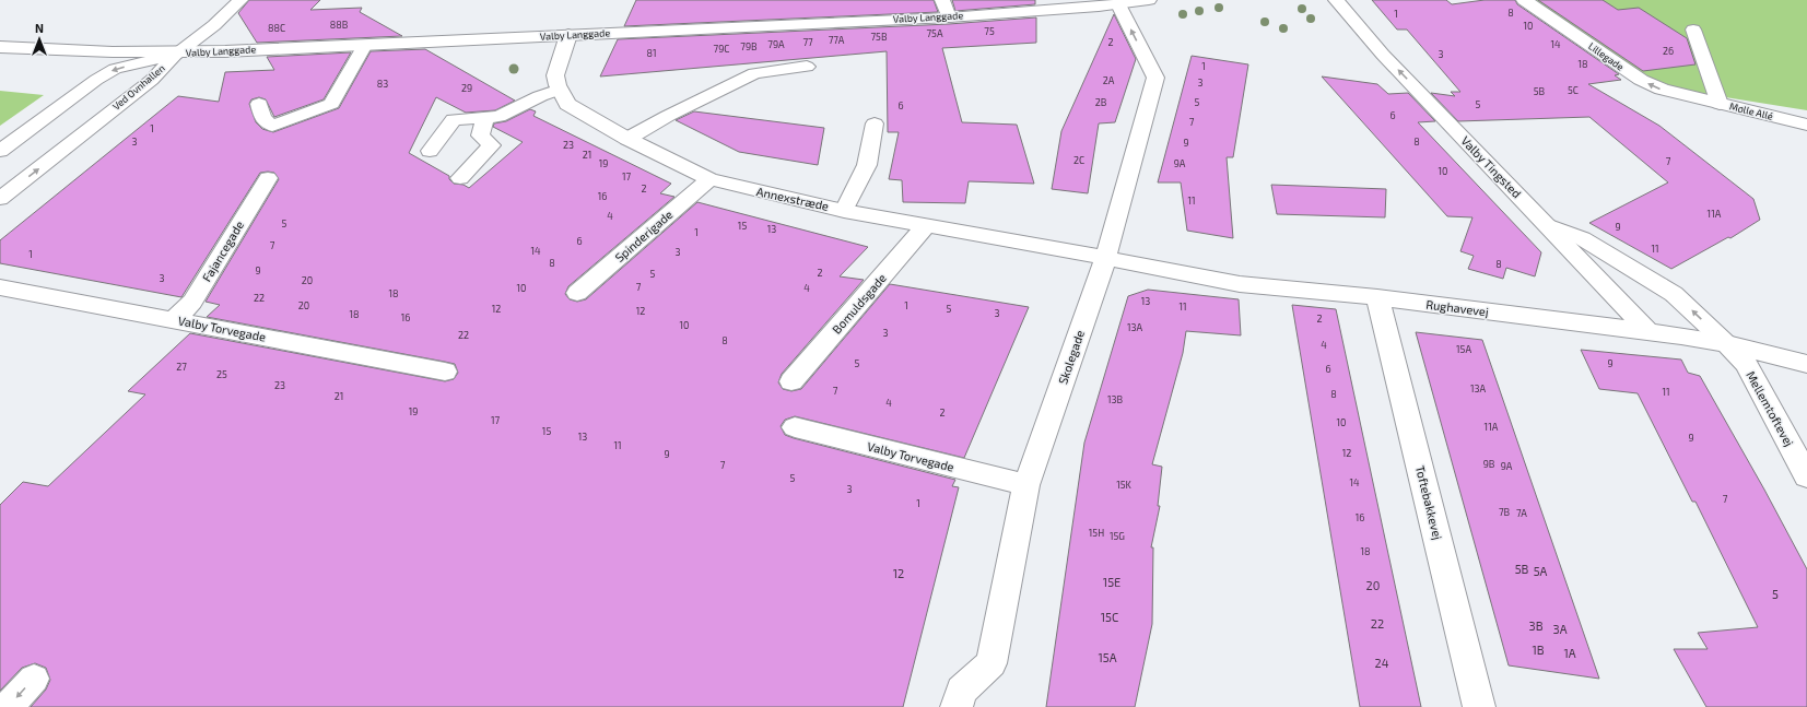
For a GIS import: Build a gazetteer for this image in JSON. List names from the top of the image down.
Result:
{
  "streets": {
    "street": [
      "Valby Langgade",
      "Lillegade",
      "Mølle Allé",
      "Valby Tingsted",
      "Annexstræde",
      "Spinderigade",
      "Fajancegade",
      "Bomuldsgade",
      "Rughavevej",
      "Valby Torvegade",
      "Skolegade",
      "Mellemtoftevej",
      "Toftebakkevej"
    ],
    "lane": ["Ved Ovnhallen"]
  },
  "crossings": [
    ["Valby Langgade", "Ved Ovnhallen"],
    ["Valby Langgade", "Skolegade"],
    ["Lillegade", "Mølle Allé"],
    ["Valby Tingsted", "Rughavevej"],
    ["Annexstræde", "Spinderigade"],
    ["Annexstræde", "Bomuldsgade"],
    ["Annexstræde", "Rughavevej"],
    ["Annexstræde", "Skolegade"],
    ["Fajancegade", "Valby Torvegade"],
    ["Rughavevej", "Skolegade"],
    ["Rughavevej", "Mellemtoftevej"],
    ["Rughavevej", "Toftebakkevej"],
    ["Valby Torvegade", "Skolegade"]
  ],
  "one_way": ["Lillegade", "Valby Tingsted"],
  "house_numbers": [
    "8",
    "1",
    "88B",
    "10",
    "88C",
    "75",
    "75A",
    "75B",
    "77A",
    "77",
    "2",
    "79A",
    "14",
    "79B",
    "79C",
    "26",
    "81",
    "3",
    "18",
    "1",
    "2A",
    "3",
    "83",
    "29",
    "5C",
    "5B",
    "2B",
    "5",
    "5",
    "6",
    "6",
    "7",
    "1",
    "3",
    "8",
    "9",
    "23",
    "21",
    "2C",
    "7",
    "19",
    "9A",
    "10",
    "17",
    "2",
    "16",
    "11",
    "11A",
    "4",
    "5",
    "15",
    "9",
    "13",
    "1",
    "6",
    "7",
    "11",
    "14",
    "3",
    "1",
    "8",
    "8",
    "9",
    "2",
    "5",
    "3",
    "20",
    "7",
    "10",
    "4",
    "18",
    "22",
    "13",
    "20",
    "1",
    "11",
    "12",
    "5",
    "12",
    "3",
    "18",
    "16",
    "2",
    "10",
    "13A",
    "3",
    "22",
    "8",
    "4",
    "15A",
    "5",
    "9",
    "27",
    "6",
    "25",
    "23",
    "13A",
    "7",
    "11",
    "8",
    "21",
    "13B",
    "4",
    "19",
    "2",
    "17",
    "10",
    "11A",
    "15",
    "13",
    "9",
    "11",
    "12",
    "9",
    "9B",
    "7",
    "9A",
    "5",
    "14",
    "15K",
    "3",
    "7",
    "1",
    "7B",
    "7A",
    "16",
    "15H",
    "15G",
    "18",
    "5B",
    "5A",
    "12",
    "15E",
    "20",
    "5",
    "15C",
    "22",
    "3B",
    "3A",
    "1B",
    "1A",
    "15A",
    "24"
  ],
  "north": "top"
}
